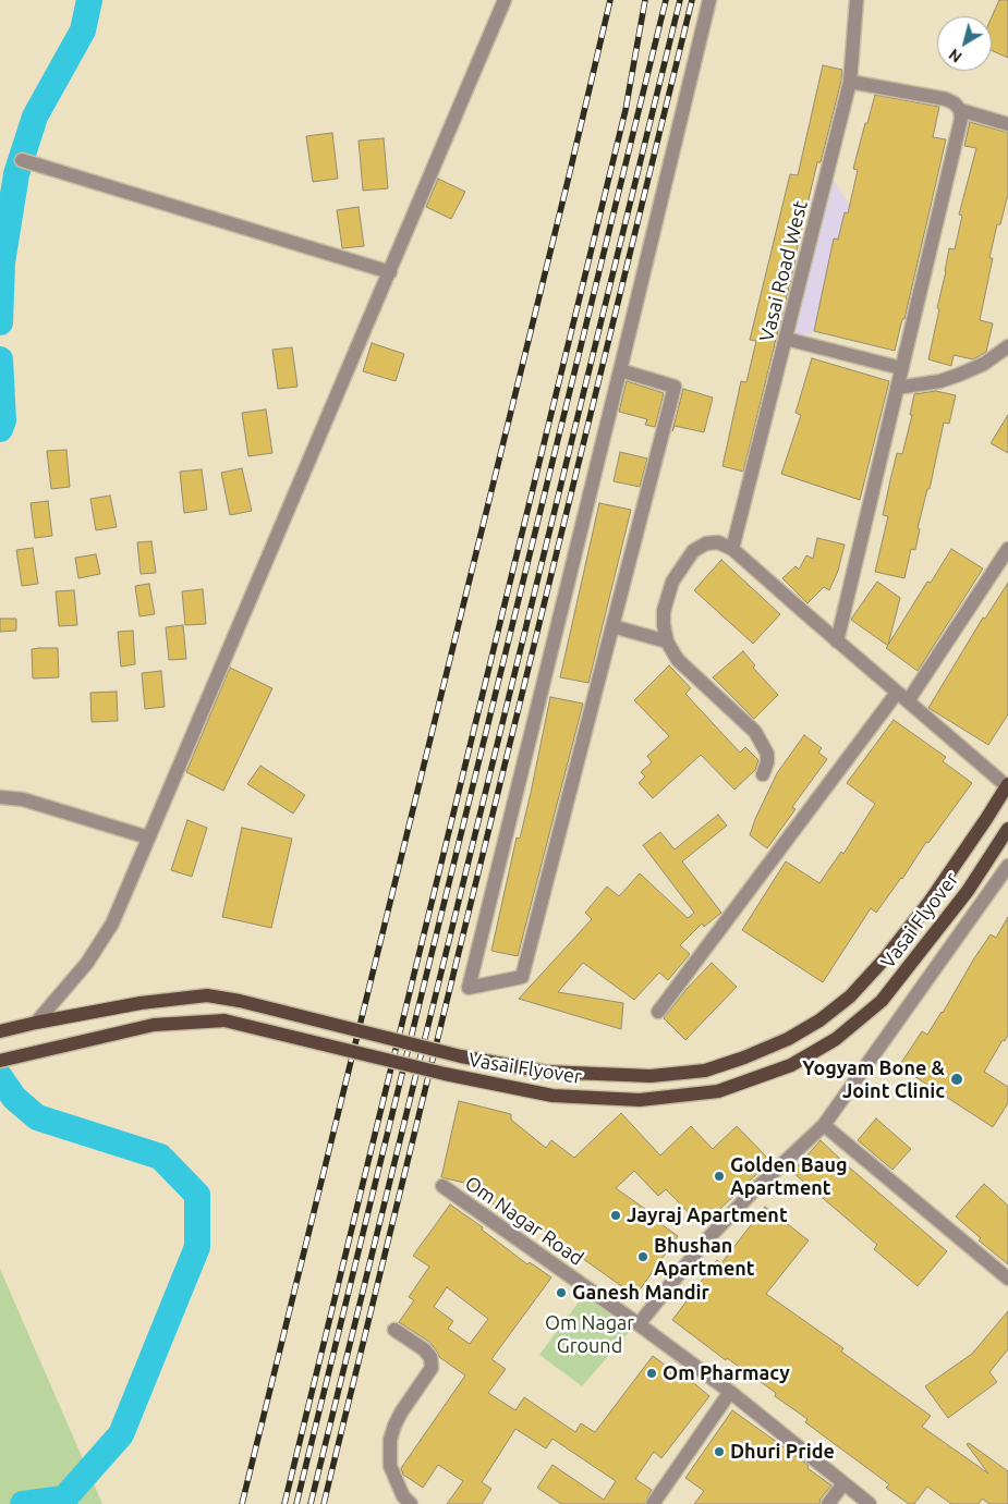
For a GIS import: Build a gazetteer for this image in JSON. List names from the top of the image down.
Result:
{
  "streets": {
    "main road": ["Vasai Flyover"],
    "street": ["Vasai Road West", "Om Nagar Road"]
  },
  "parks": ["Om Nagar Ground"],
  "places": [
    "Yogyam Bone & Joint Clinic",
    "Golden Baug Apartment",
    "Jayraj Apartment",
    "Bhushan Apartment",
    "Ganesh Mandir",
    "Om Pharmacy",
    "Dhuri Pride"
  ],
  "north": "bottom left"
}
